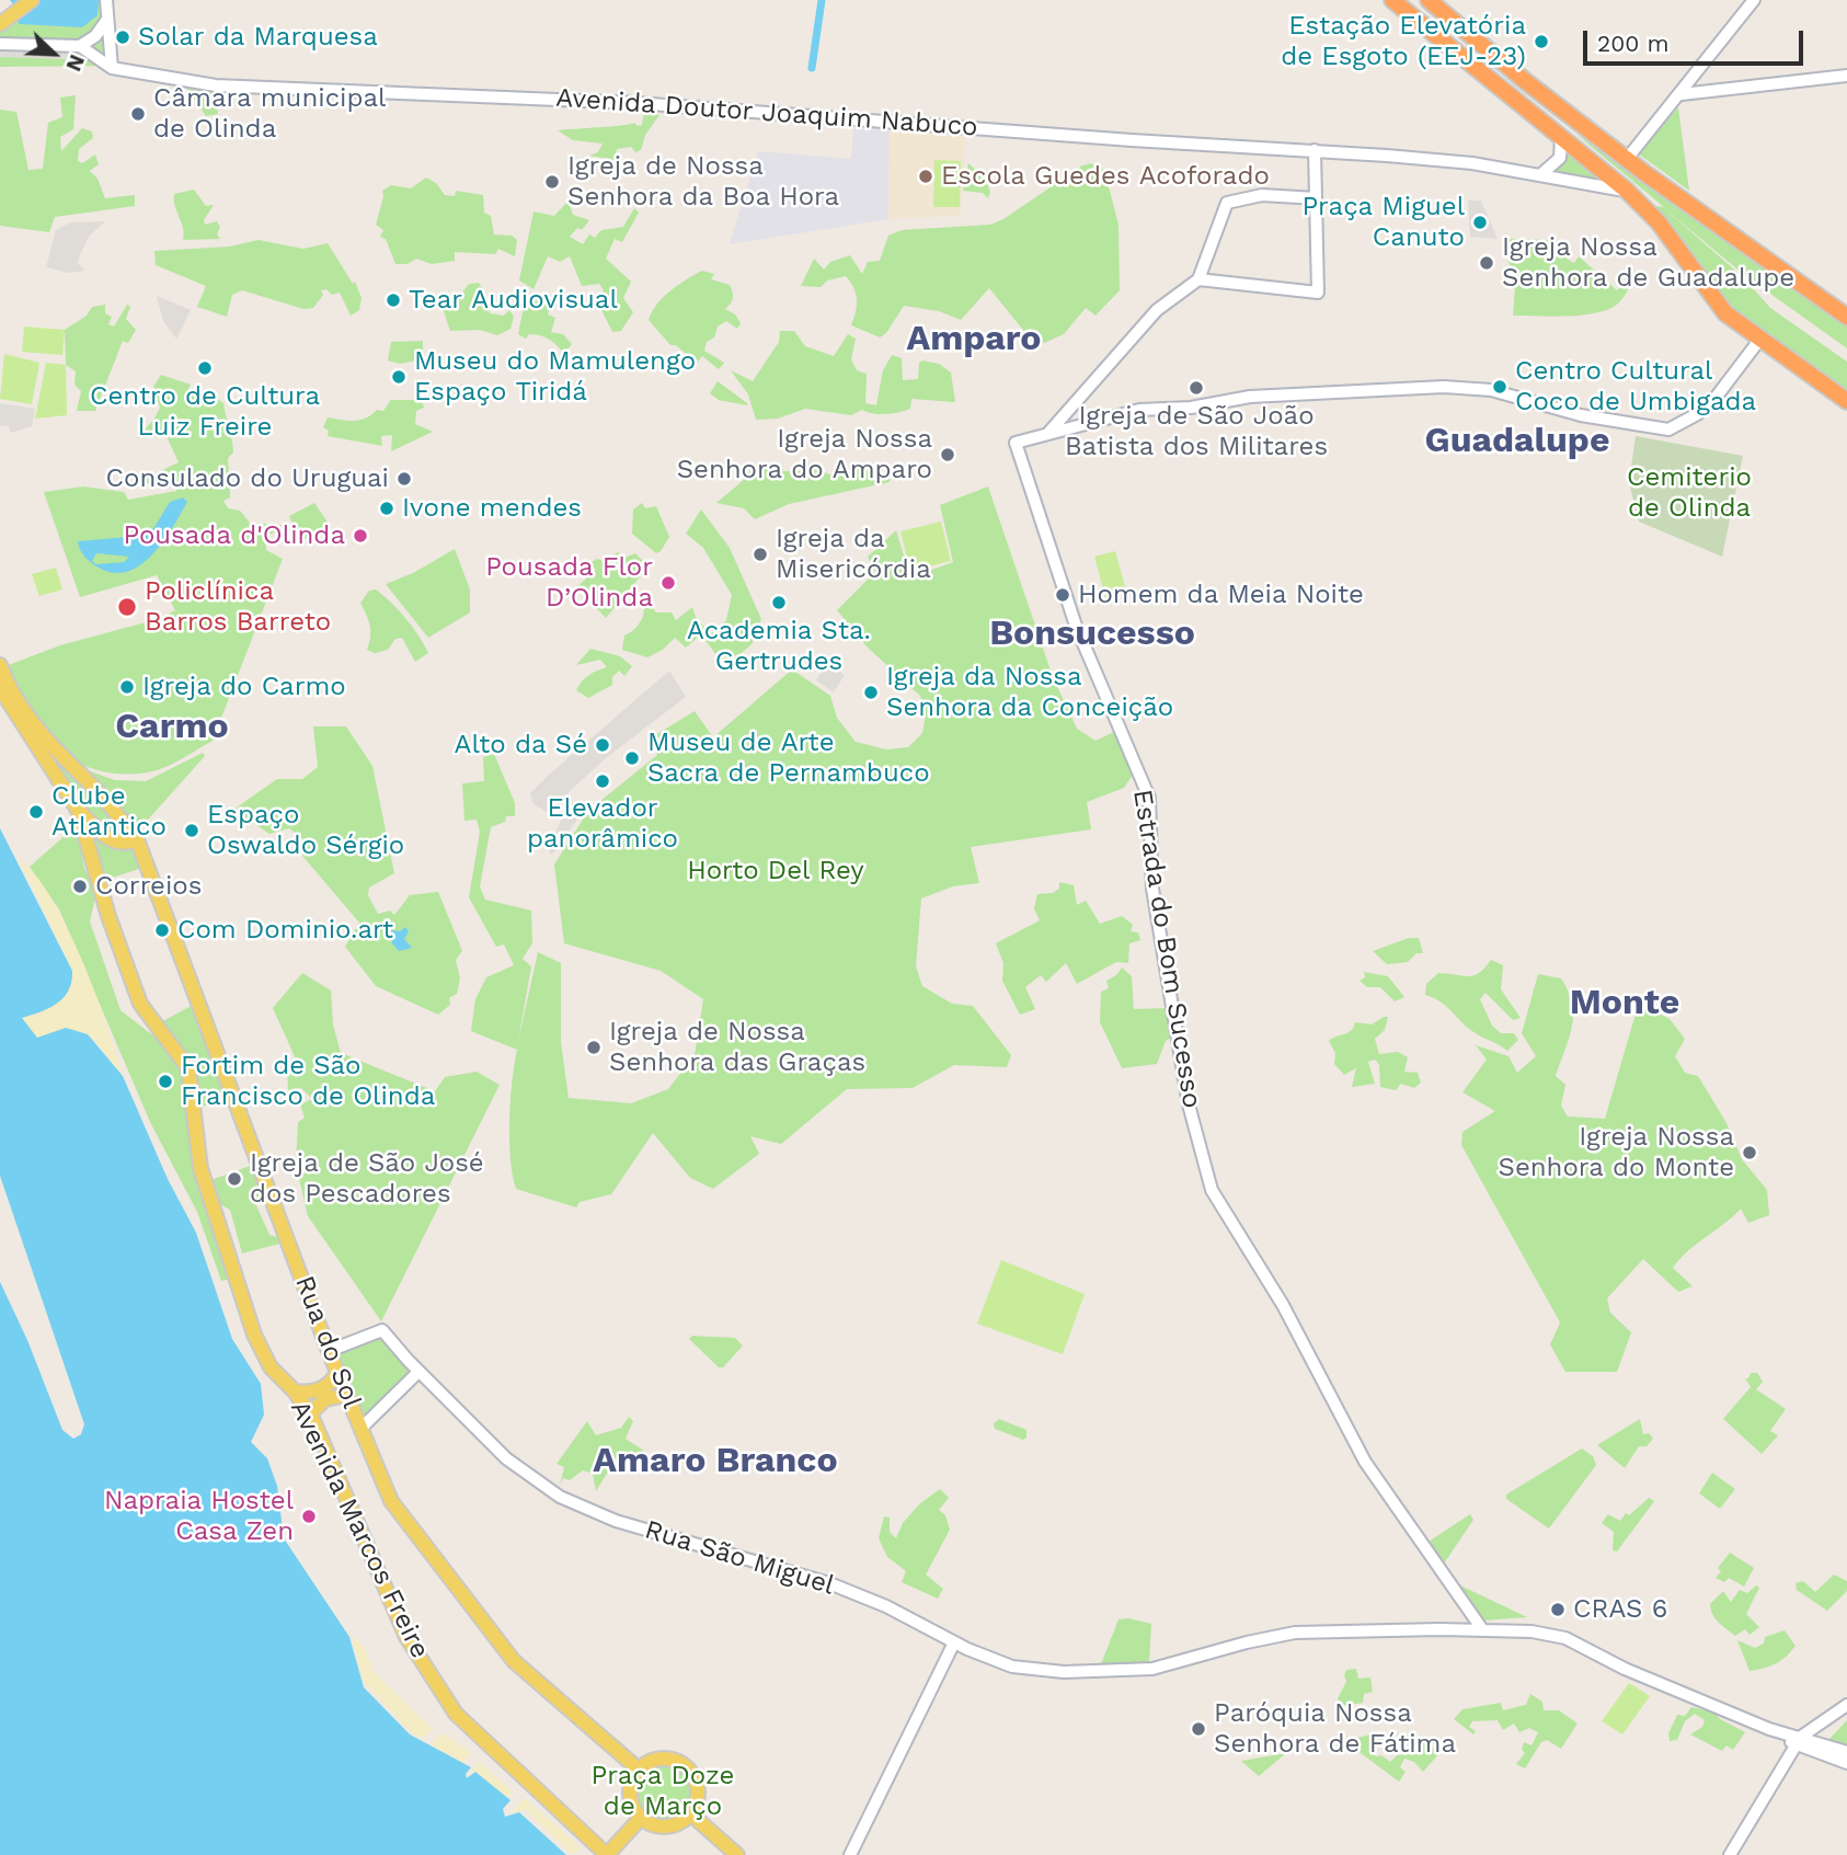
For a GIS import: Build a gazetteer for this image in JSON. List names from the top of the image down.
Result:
{
  "streets": {
    "main road": [
      "Avenida Doutor Joaquim Nabuco",
      "Estrada do Bom Sucesso",
      "Rua do Sol",
      "Avenida Marcos Freire",
      "Rua São Miguel"
    ]
  },
  "crossings": [
    ["Estrada do Bom Sucesso", "Rua São Miguel"],
    ["Rua do Sol", "Rua São Miguel"]
  ],
  "districts": [
    "Amparo",
    "Guadalupe",
    "Bonsucesso",
    "Carmo",
    "Monte",
    "Amaro Branco"
  ],
  "parks": ["Cemiterio de Olinda", "Horto Del Rey", "Praça Doze de Março"],
  "places": [
    "Solar da Marquesa",
    "Estação Elevatória de Esgoto (EEJ-23)",
    "Câmara municipal de Olinda",
    "Escola Guedes Acoforado",
    "Igreja de Nossa Senhora da Boa Hora",
    "Praça Miguel Canuto",
    "Igreja Nossa Senhora de Guadalupe",
    "Tear Audiovisual",
    "Centro de Cultura Luiz Freire",
    "Museu do Mamulengo Espaço Tiridá",
    "Centro Cultural Coco de Umbigada",
    "Igreja de São João Batista dos Militares",
    "Igreja Nossa Senhora do Amparo",
    "Consulado do Uruguai",
    "Ivone mendes",
    "Pousada d'Olinda",
    "Igreja da Misericórdia",
    "Pousada Flor D’Olinda",
    "Homem da Meia Noite",
    "Academia Sta. Gertrudes",
    "Policlínica Barros Barreto",
    "Igreja do Carmo",
    "Igreja da Nossa Senhora da Conceição",
    "Alto da Sé",
    "Museu de Arte Sacra de Pernambuco",
    "Elevador panorâmico",
    "Clube Atlantico",
    "Espaço Oswaldo Sérgio",
    "Correios",
    "Com Dominio.art",
    "Igreja de Nossa Senhora das Graças",
    "Fortim de São Francisco de Olinda",
    "Igreja Nossa Senhora do Monte",
    "Igreja de São José dos Pescadores",
    "Napraia Hostel Casa Zen",
    "CRAS 6",
    "Paróquia Nossa Senhora de Fátima"
  ],
  "scale_bar": "200 m",
  "north": "bottom right"
}
